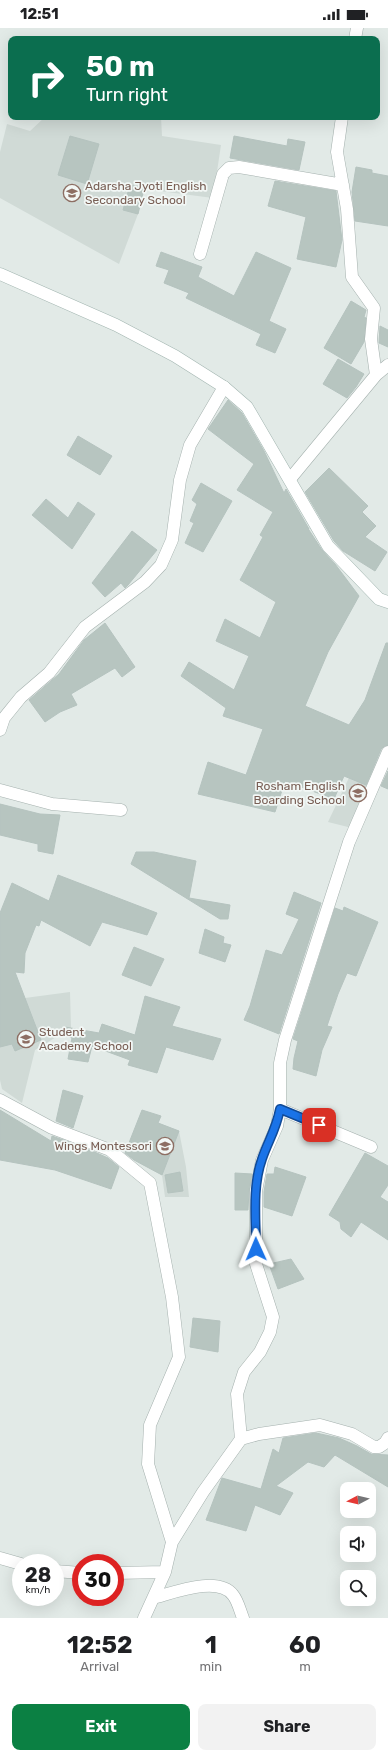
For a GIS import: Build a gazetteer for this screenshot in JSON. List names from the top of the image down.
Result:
{
  "places": {
    "school or university": [
      "Adarsha Jyoti English Secondary School",
      "Rosham English Boarding School",
      "Student Academy School",
      "Wings Montessori"
    ]
  },
  "north": "left",
  "page": {
    "status": "12:51",
    "turn": ["50 m", "Turn right"],
    "speed": "28 km/h",
    "limit": "30",
    "eta": [
      "12:52",
      "Arrival",
      "1",
      "min",
      "60",
      "m"
    ],
    "buttons": ["Exit", "Share"]
  }
}
